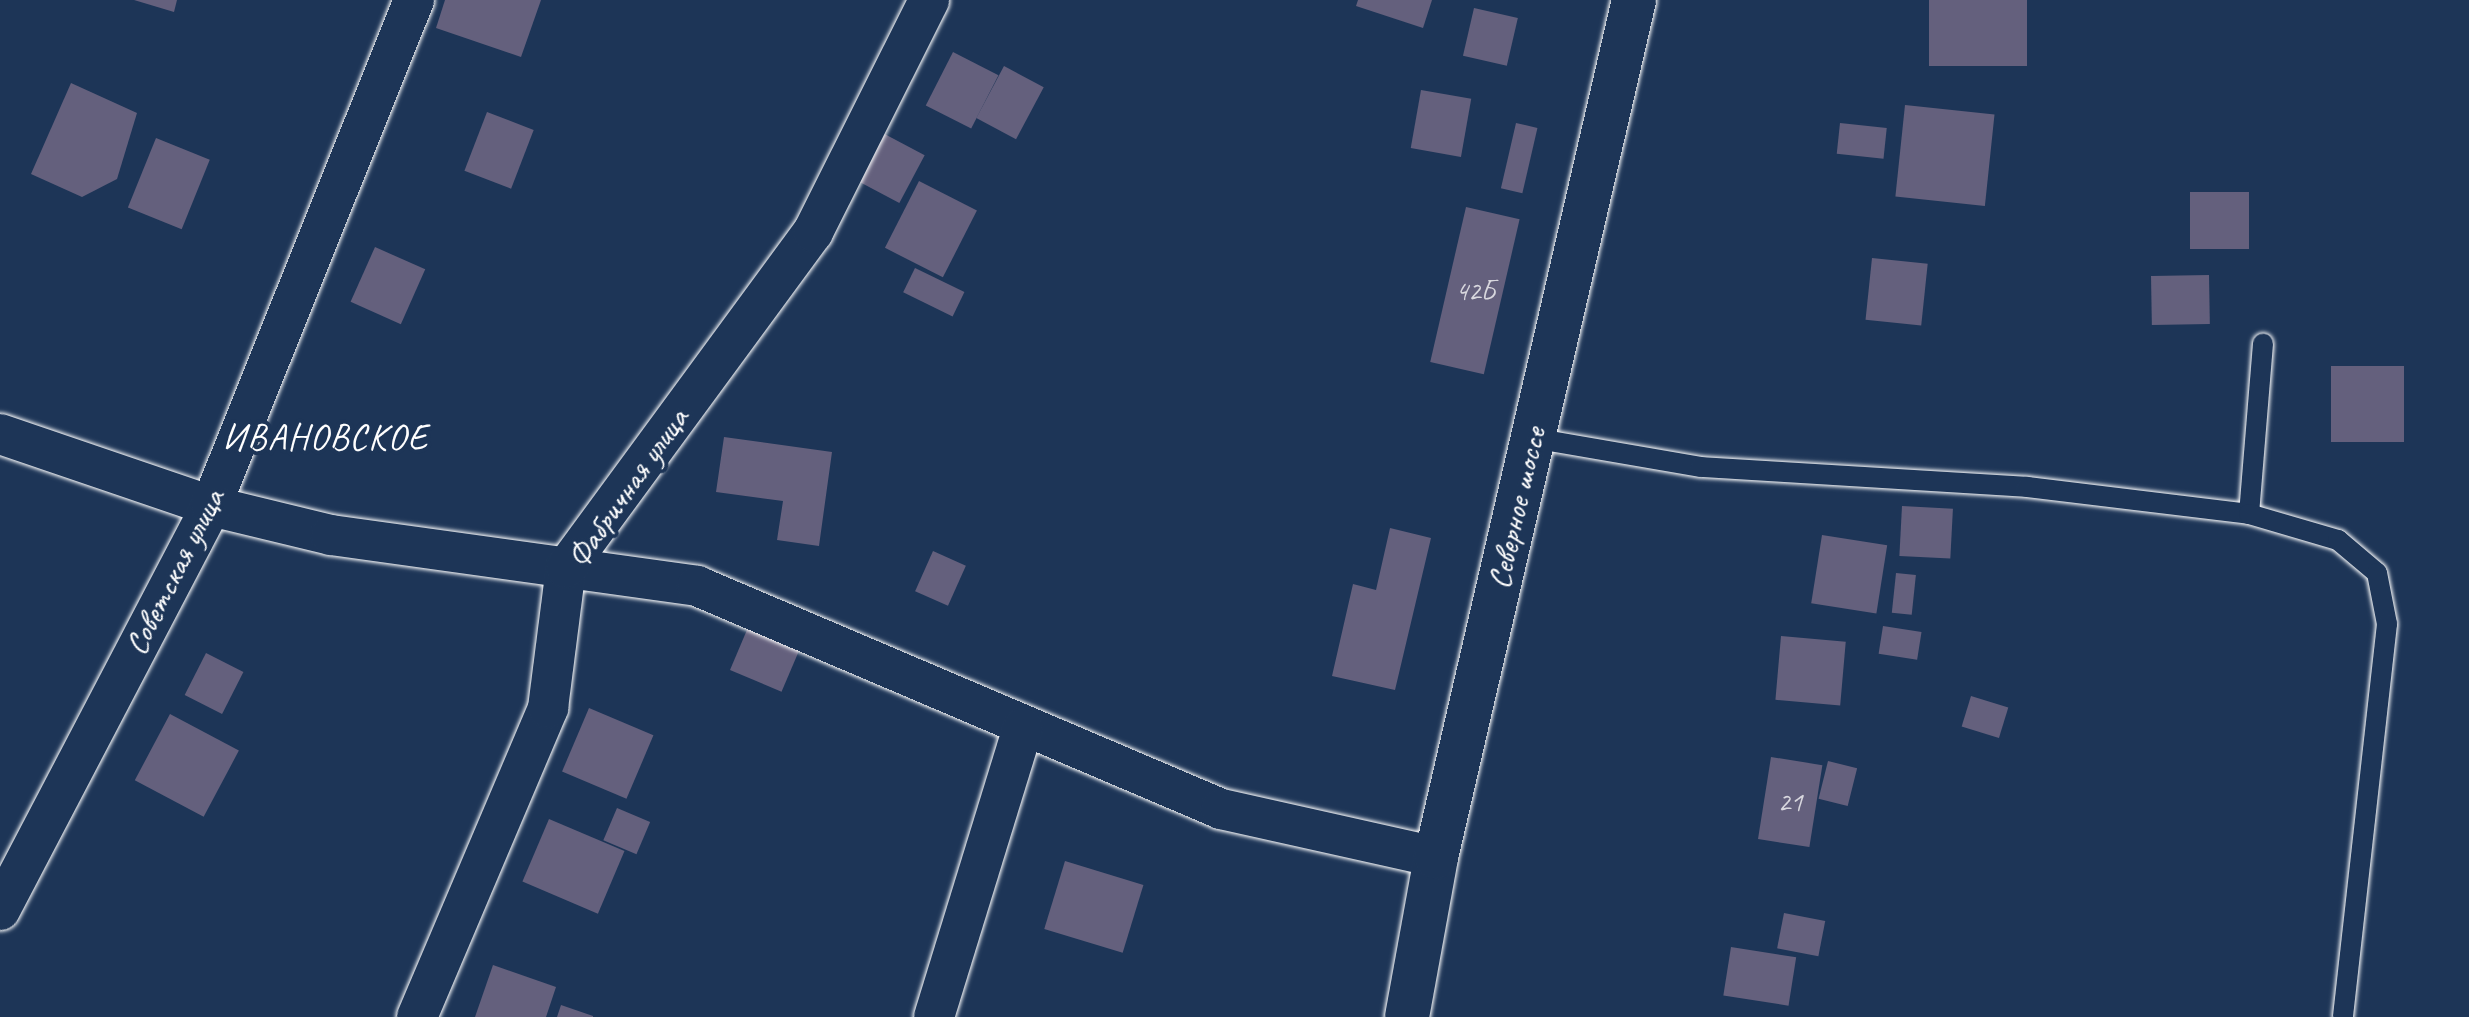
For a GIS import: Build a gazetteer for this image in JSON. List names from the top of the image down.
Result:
{
  "streets": {
    "main road": ["Северное шоссе"],
    "street": ["Фабричная улица", "Советская улица"]
  },
  "districts": ["ИВАНОВСКОЕ"],
  "house_numbers": ["42Б", "21"]
}
